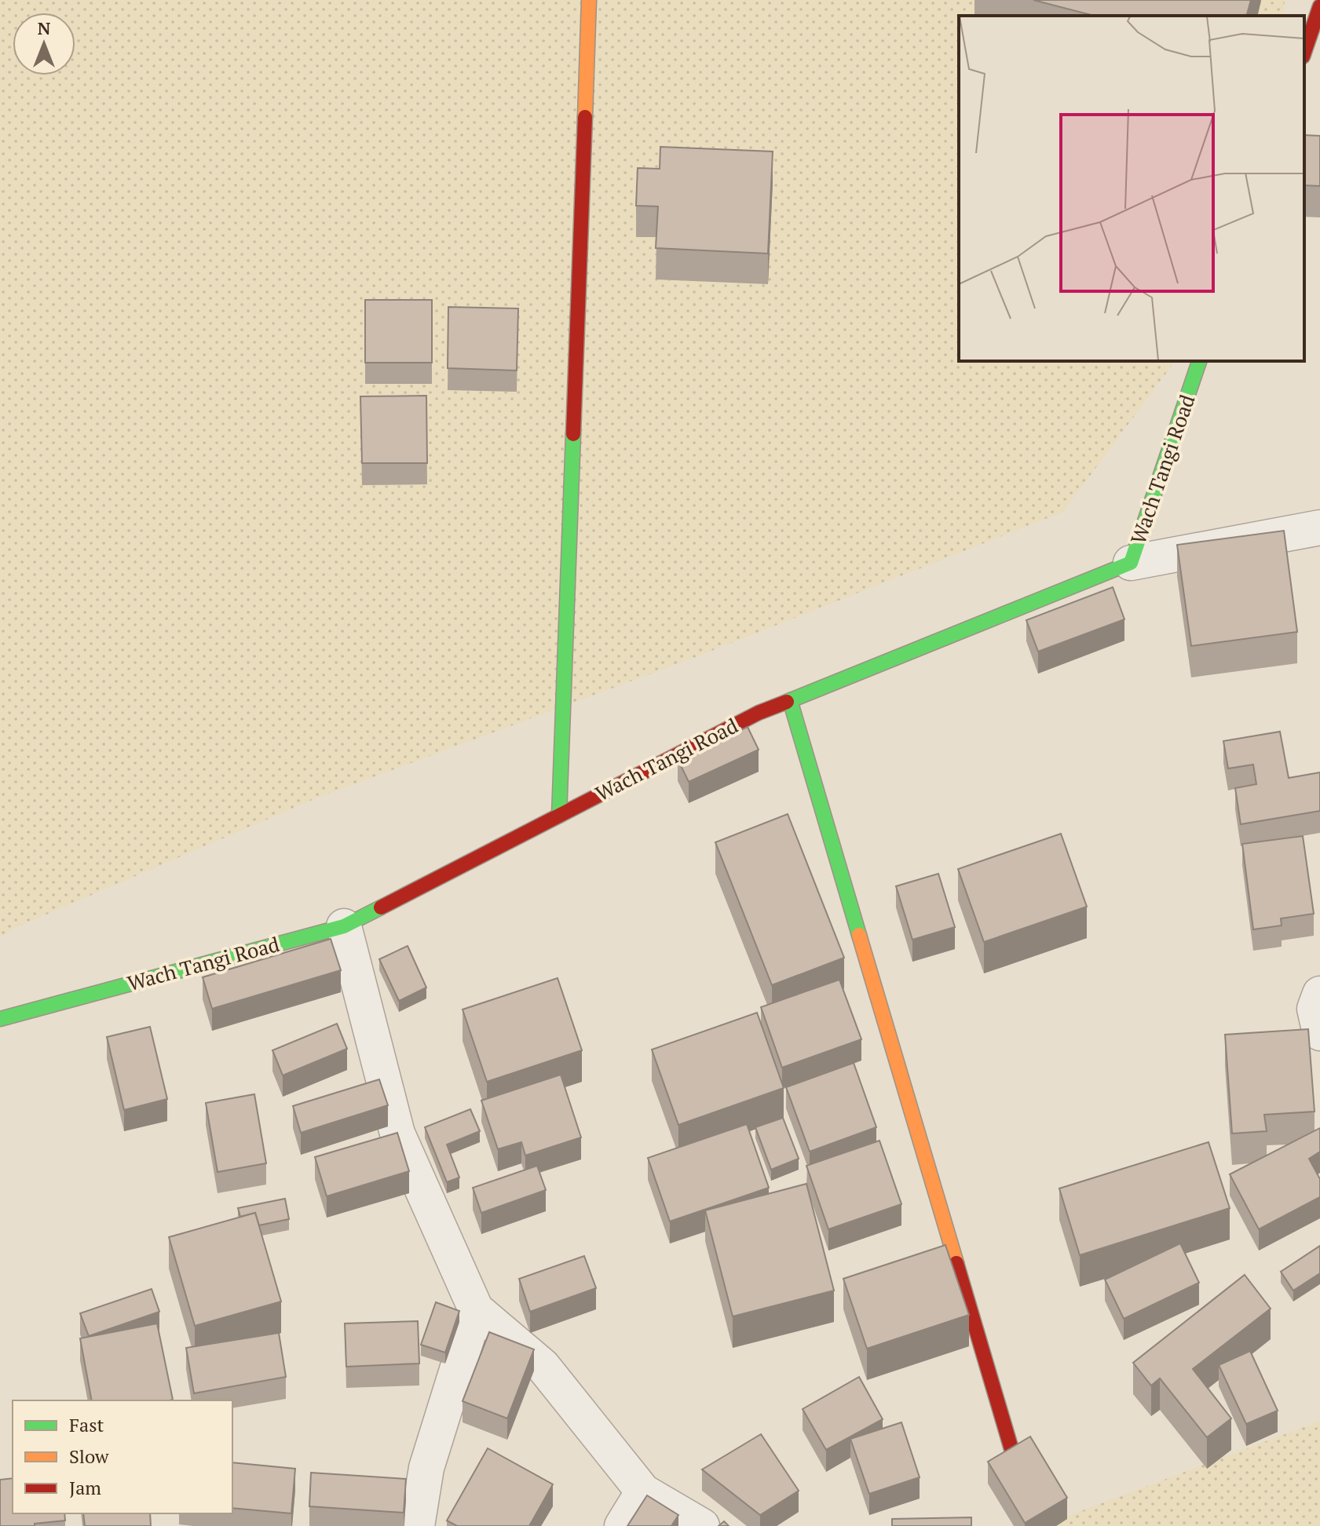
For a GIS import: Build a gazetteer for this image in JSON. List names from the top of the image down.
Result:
{
  "streets": {
    "street": ["Wach Tangi Road"]
  },
  "legend": ["Fast", "Slow", "Jam"],
  "north": "top"
}
